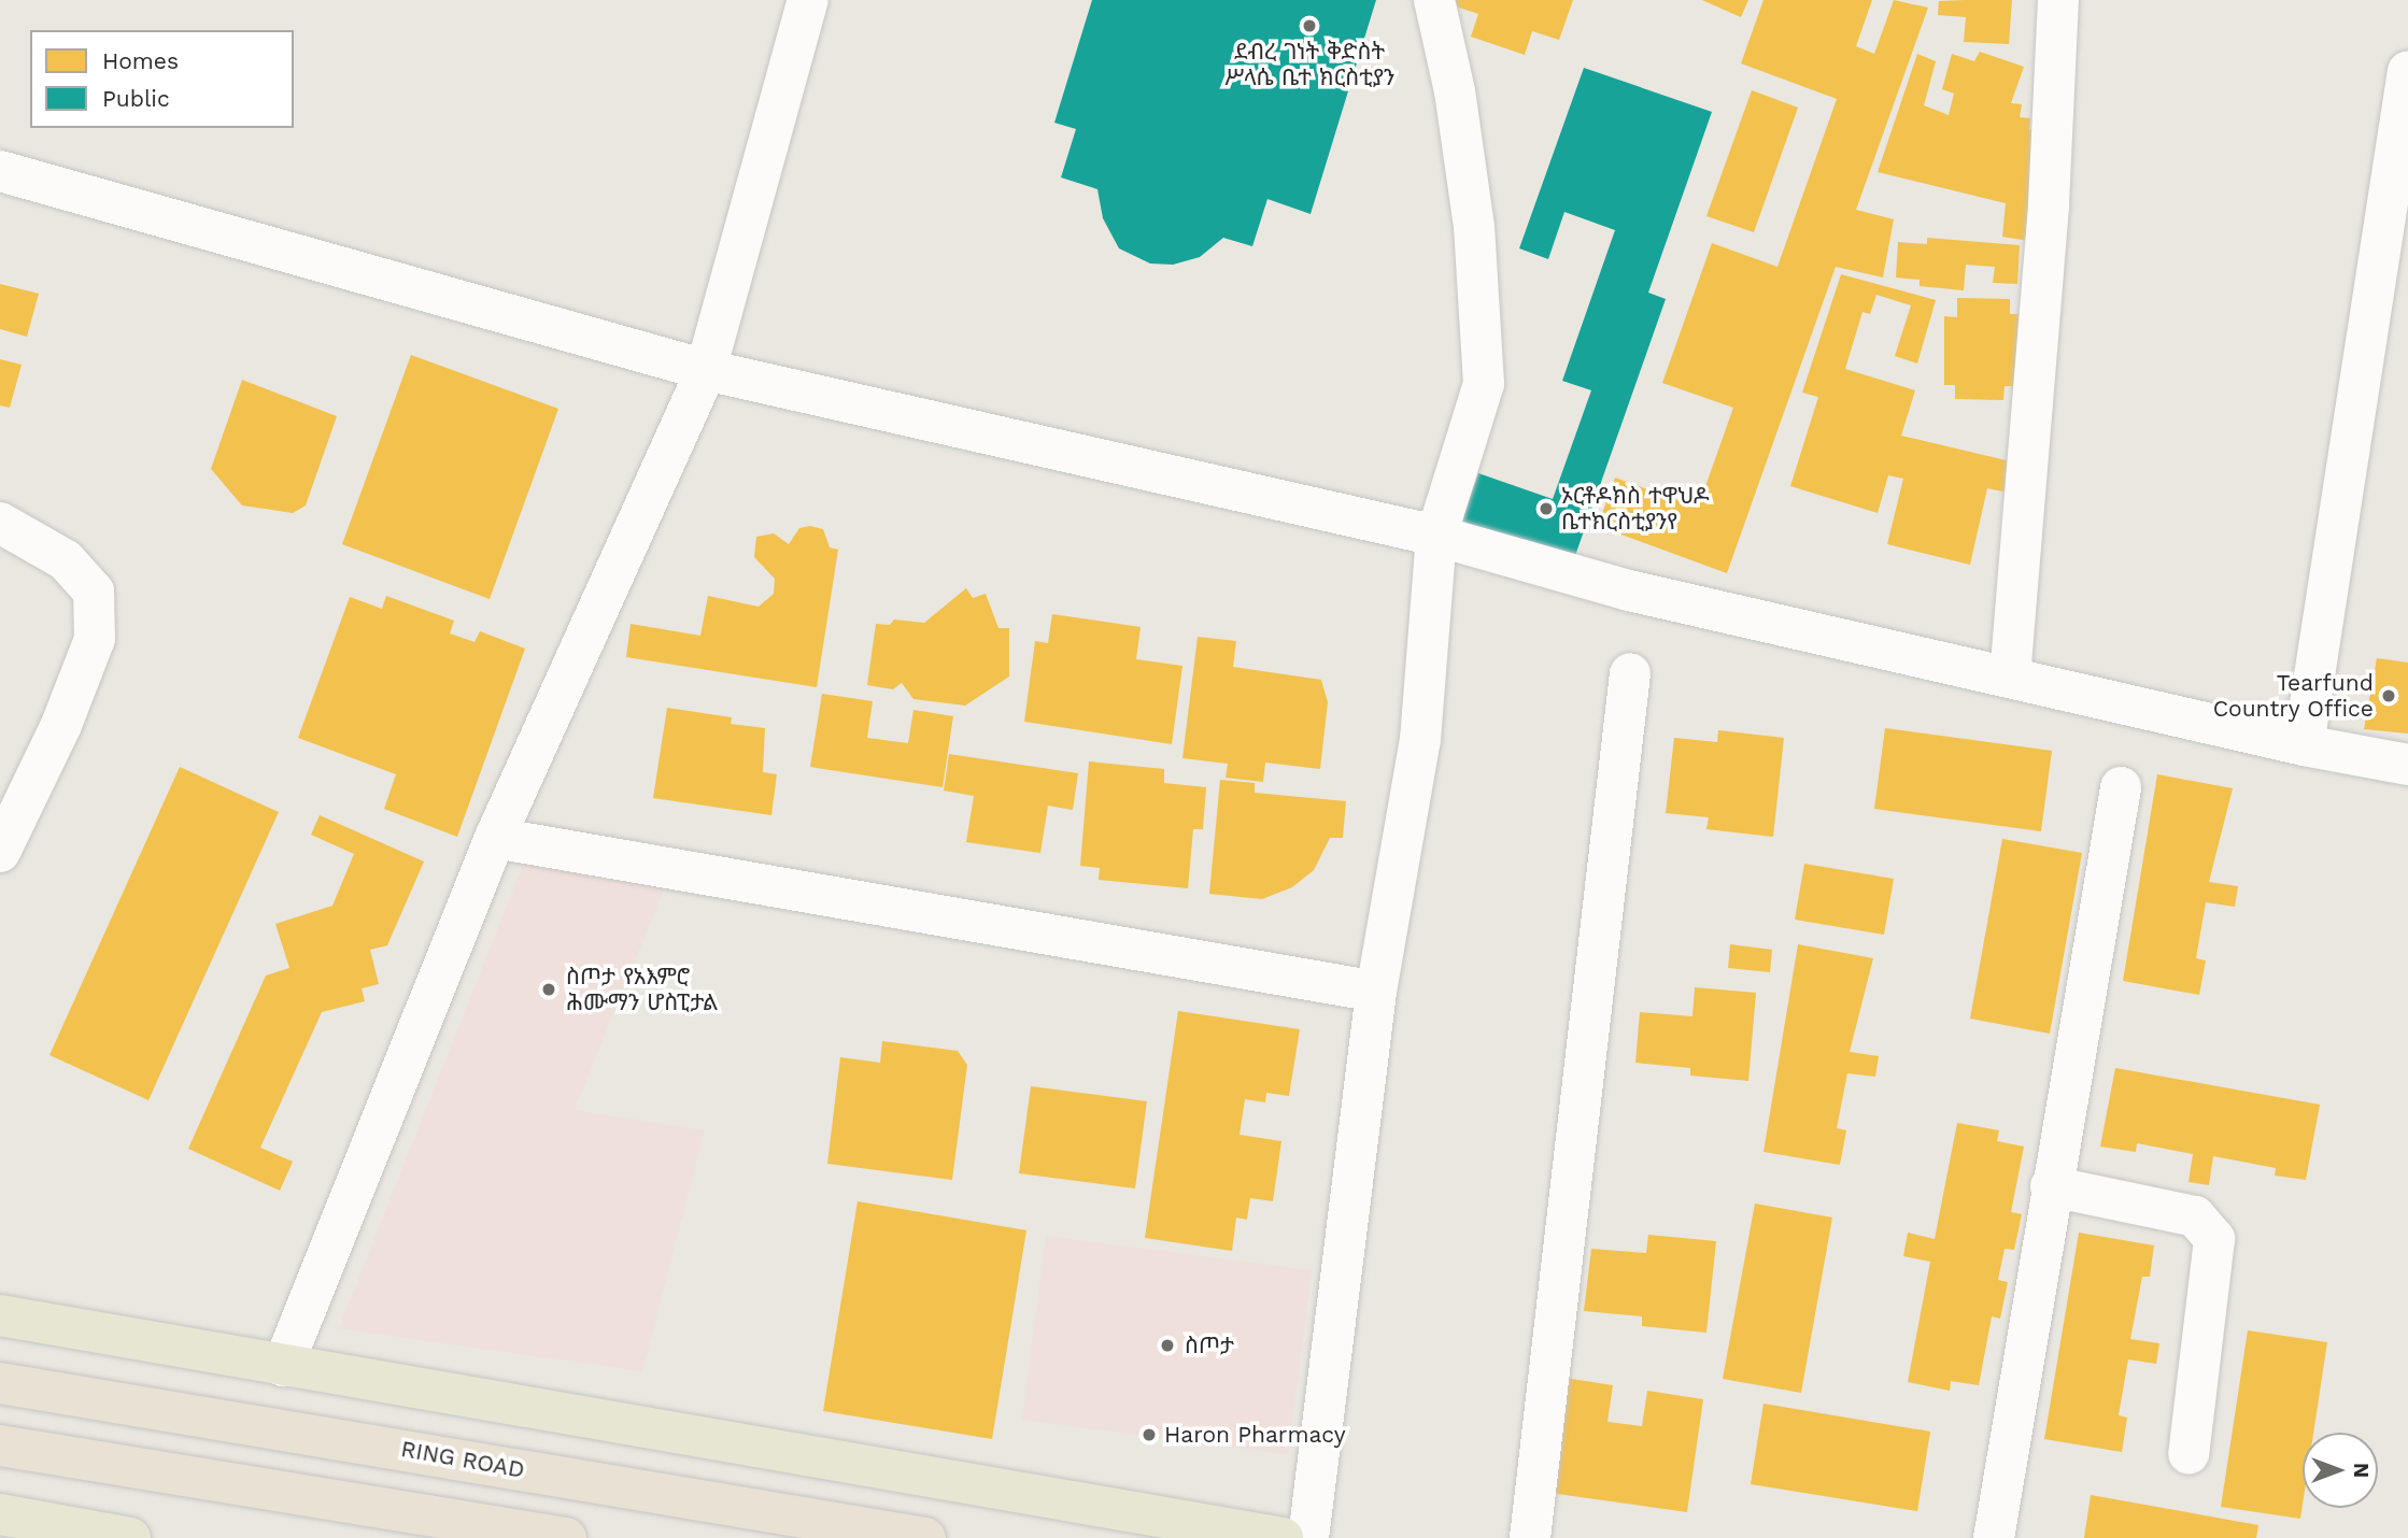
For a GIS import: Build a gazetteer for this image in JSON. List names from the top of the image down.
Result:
{
  "streets": {
    "highway": ["RING ROAD"]
  },
  "places": [
    "ደብረ ገነት ቅድስት ሥላሴ ቤተ ክርስቲያን",
    "ኦርቶዶክስ ተዋህዶ ቤተክርስቲያንየ",
    "Tearfund Country Office",
    "ስጦታ የአእምሮ ሕሙማን ሆስፒታል",
    "ስጦታ",
    "Haron Pharmacy"
  ],
  "legend": ["Homes", "Public"],
  "north": "right"
}
